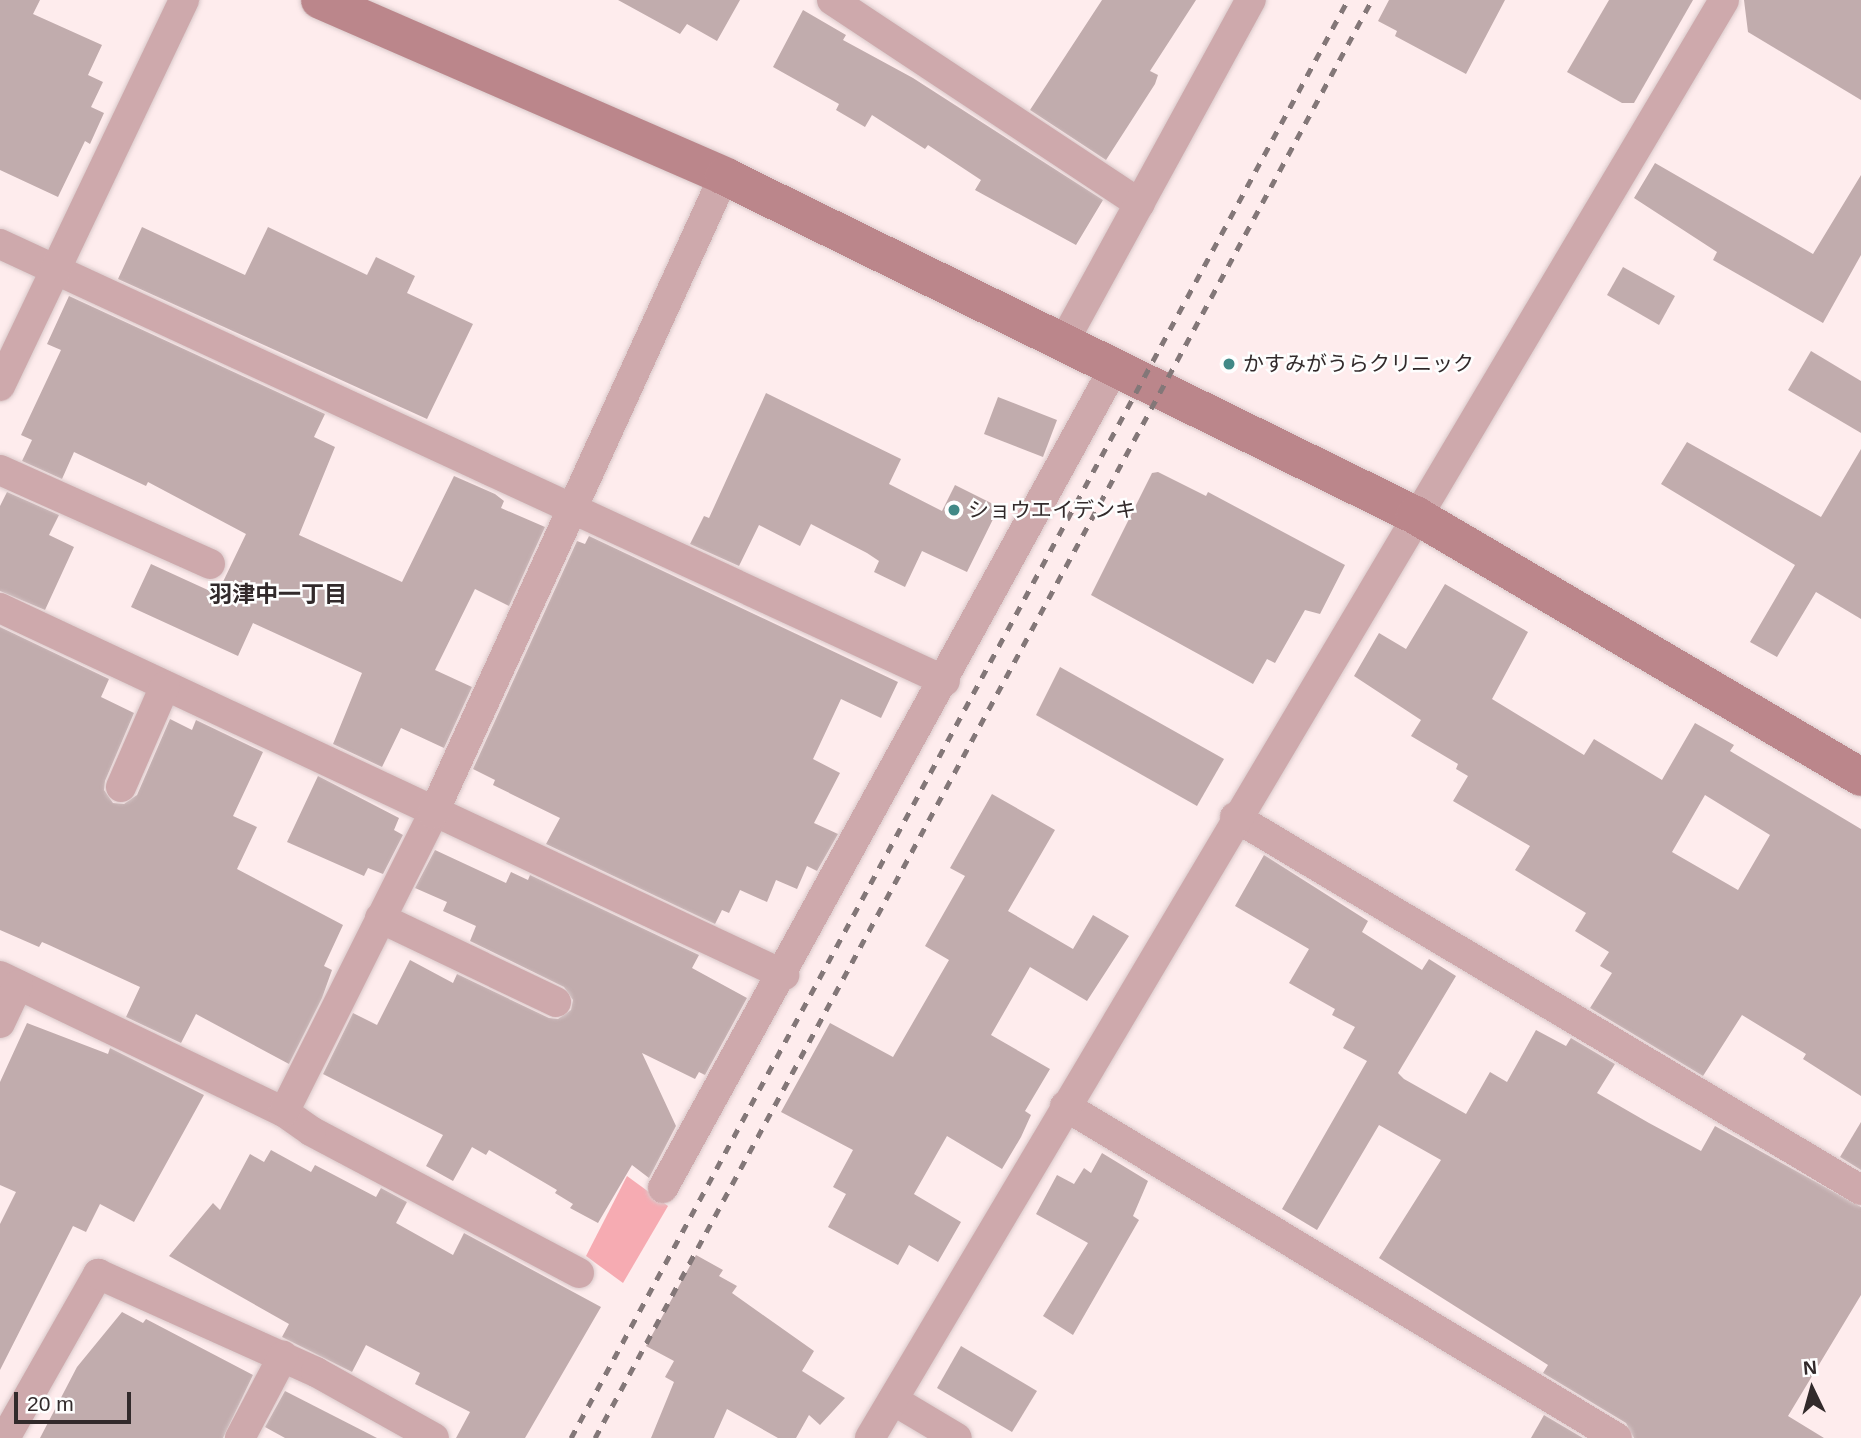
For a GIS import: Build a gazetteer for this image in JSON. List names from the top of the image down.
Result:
{
  "districts": ["羽津中一丁目"],
  "places": ["かすみがうらクリニック", "ショウエイデンキ"],
  "scale_bar": "20 m",
  "north": "top"
}
